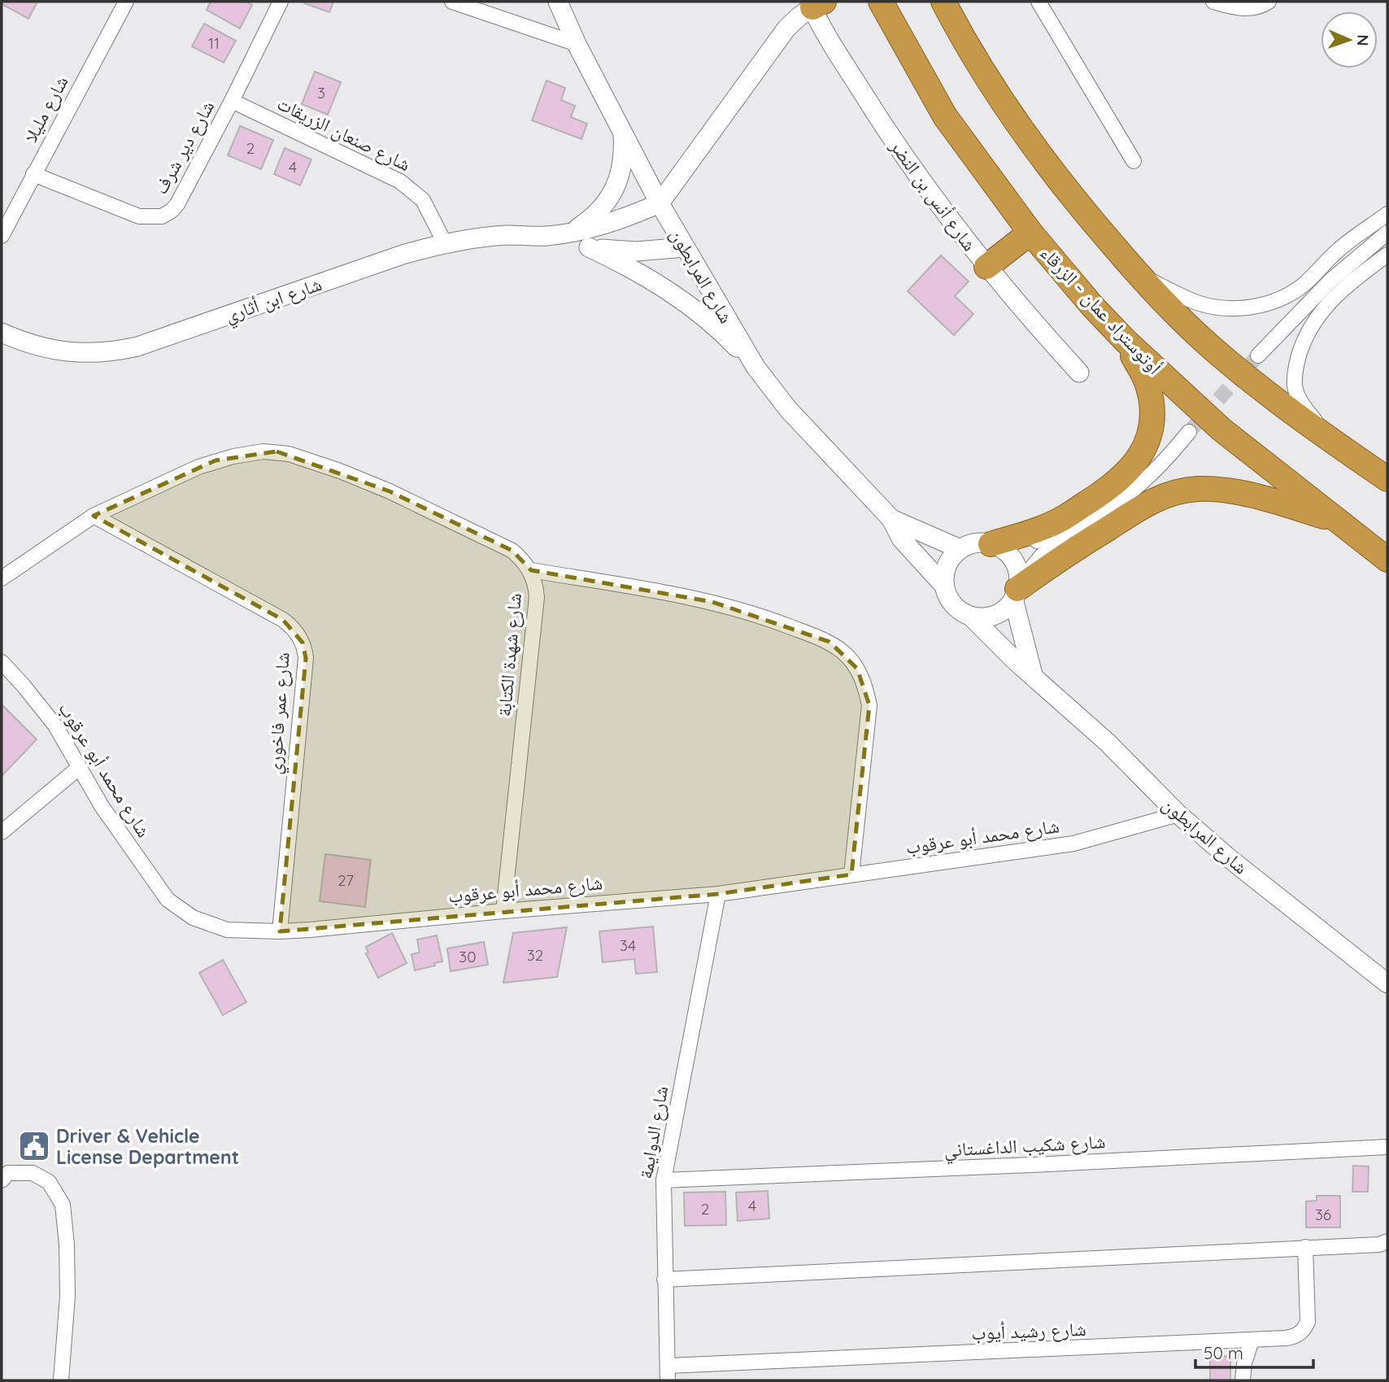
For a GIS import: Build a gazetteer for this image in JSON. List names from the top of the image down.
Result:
{
  "streets": {
    "highway": ["أوتوستراد عمان - الزرقاء"],
    "street": [
      "شارع مليلا",
      "شارع صنعان الزريقات",
      "شارع دير شرف",
      "شارع أنس بن النضر",
      "شارع المرابطون",
      "شارع ابن أثاري",
      "شارع شهدة الكتابة",
      "شارع عمر فاخوري",
      "شارع محمد أبو عرقوب",
      "شارع الدوايمة",
      "شارع شكيب الداغستاني",
      "شارع رشيد أيوب"
    ]
  },
  "crossings": [
    ["شارع مليلا", "شارع دير شرف"],
    ["شارع صنعان الزريقات", "شارع دير شرف"],
    ["شارع صنعان الزريقات", "شارع ابن أثاري"],
    ["شارع المرابطون", "شارع ابن أثاري"],
    ["شارع المرابطون", "شارع محمد أبو عرقوب"],
    ["شارع شهدة الكتابة", "شارع عمر فاخوري"],
    ["شارع شهدة الكتابة", "شارع محمد أبو عرقوب"],
    ["شارع عمر فاخوري", "شارع محمد أبو عرقوب"],
    ["شارع محمد أبو عرقوب", "شارع الدوايمة"],
    ["شارع الدوايمة", "شارع شكيب الداغستاني"],
    ["شارع الدوايمة", "شارع رشيد أيوب"]
  ],
  "places": {
    "public building": ["Driver & Vehicle License Department"]
  },
  "house_numbers": [
    "11",
    "3",
    "2",
    "4",
    "27",
    "34",
    "32",
    "30",
    "4",
    "2",
    "36"
  ],
  "scale_bar": "50 m",
  "north": "right"
}
